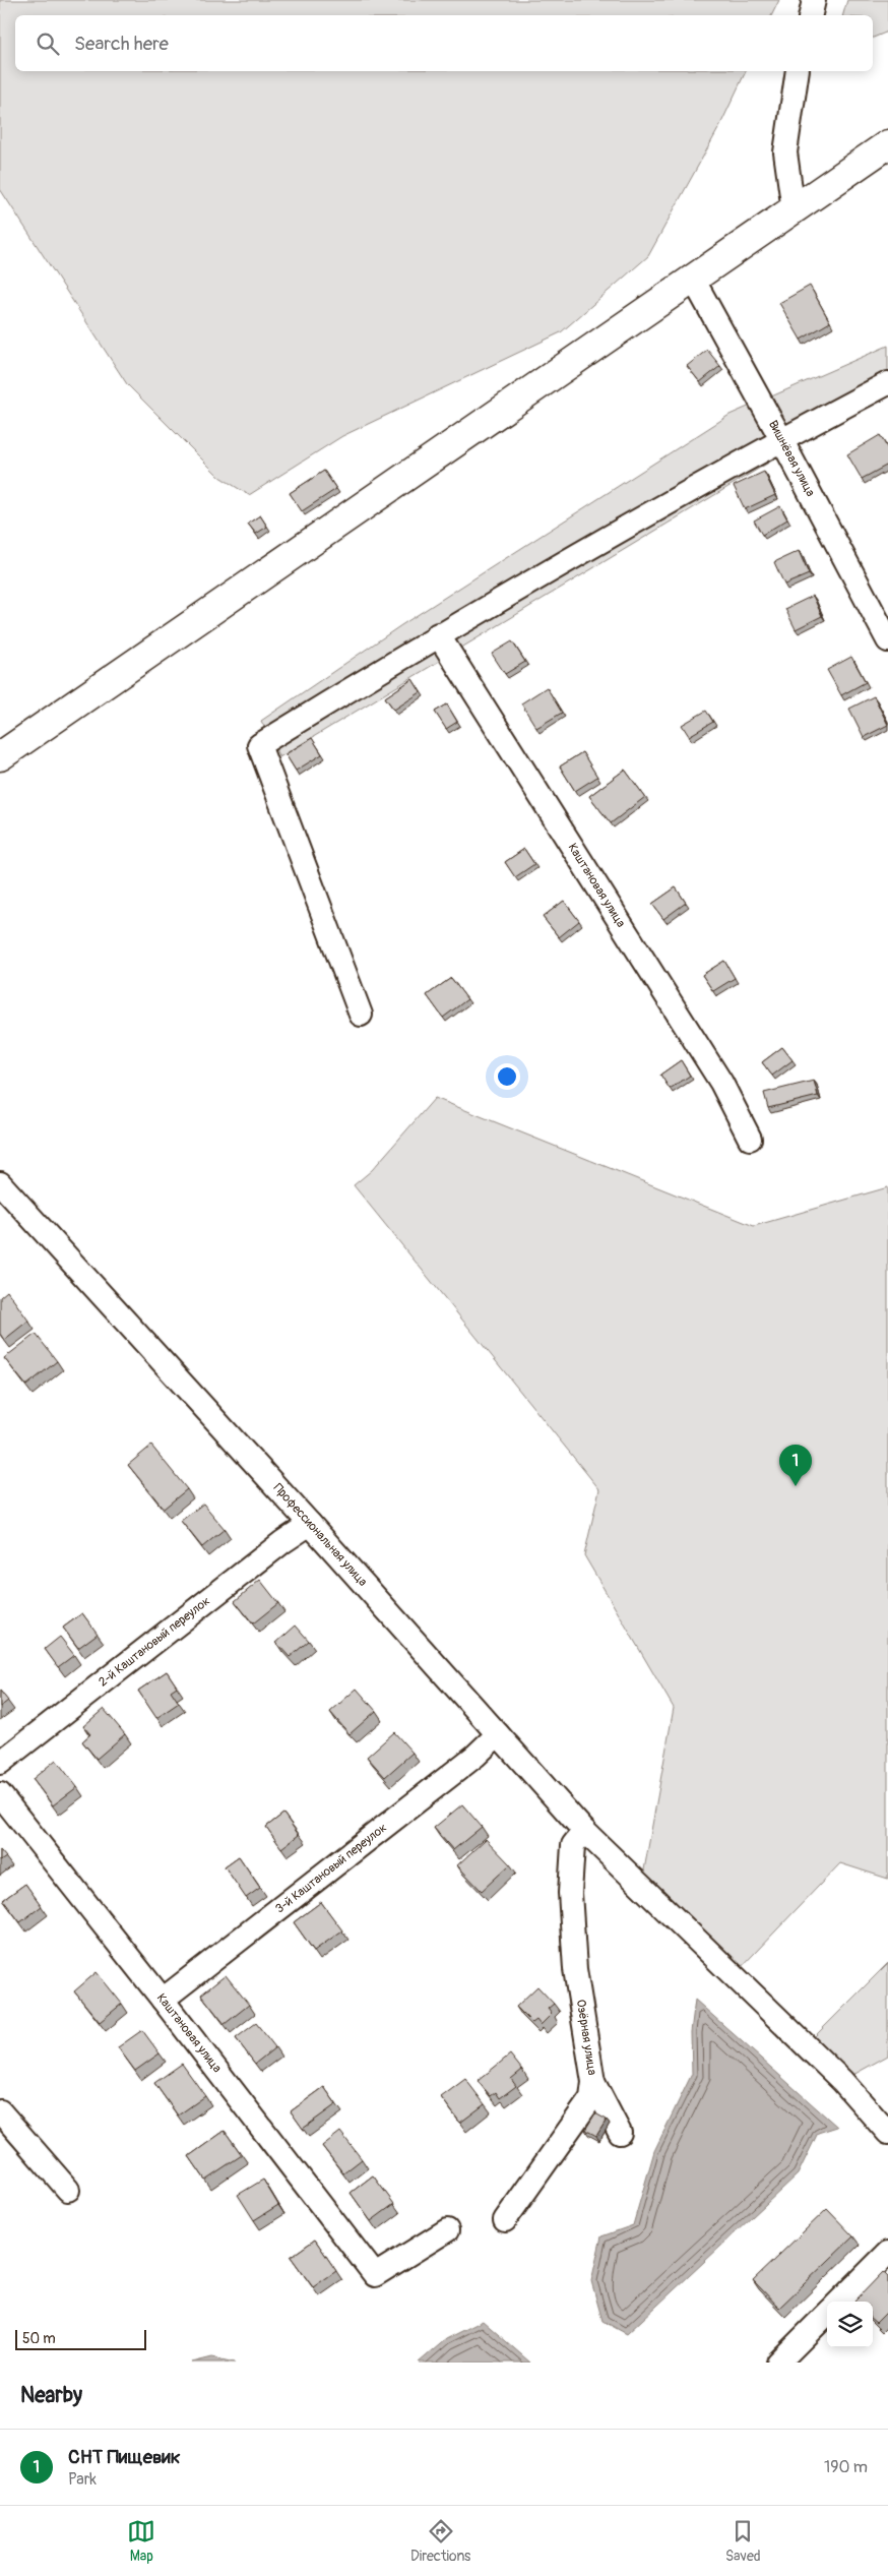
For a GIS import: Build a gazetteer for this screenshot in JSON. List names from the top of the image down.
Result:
{
  "streets": {
    "street": [
      "Вишнёвая улица",
      "Каштановая улица",
      "Профессиональная улица",
      "2-й Каштановый переулок",
      "3-й Каштановый переулок",
      "Озёрная улица"
    ]
  },
  "crossings": [
    ["Каштановая улица", "3-й Каштановый переулок"],
    ["Профессиональная улица", "2-й Каштановый переулок"],
    ["Профессиональная улица", "3-й Каштановый переулок"],
    ["Профессиональная улица", "Озёрная улица"]
  ],
  "scale_bar": "50 m",
  "page": {
    "search": "Search here",
    "pins": "1",
    "scale": "50 m",
    "heading": "Nearby",
    "list": [
      {
        "mark": "1",
        "name": "СНТ Пищевик",
        "note": "Park",
        "value": "190 m"
      }
    ],
    "nav": ["Map", "Directions", "Saved"]
  }
}
